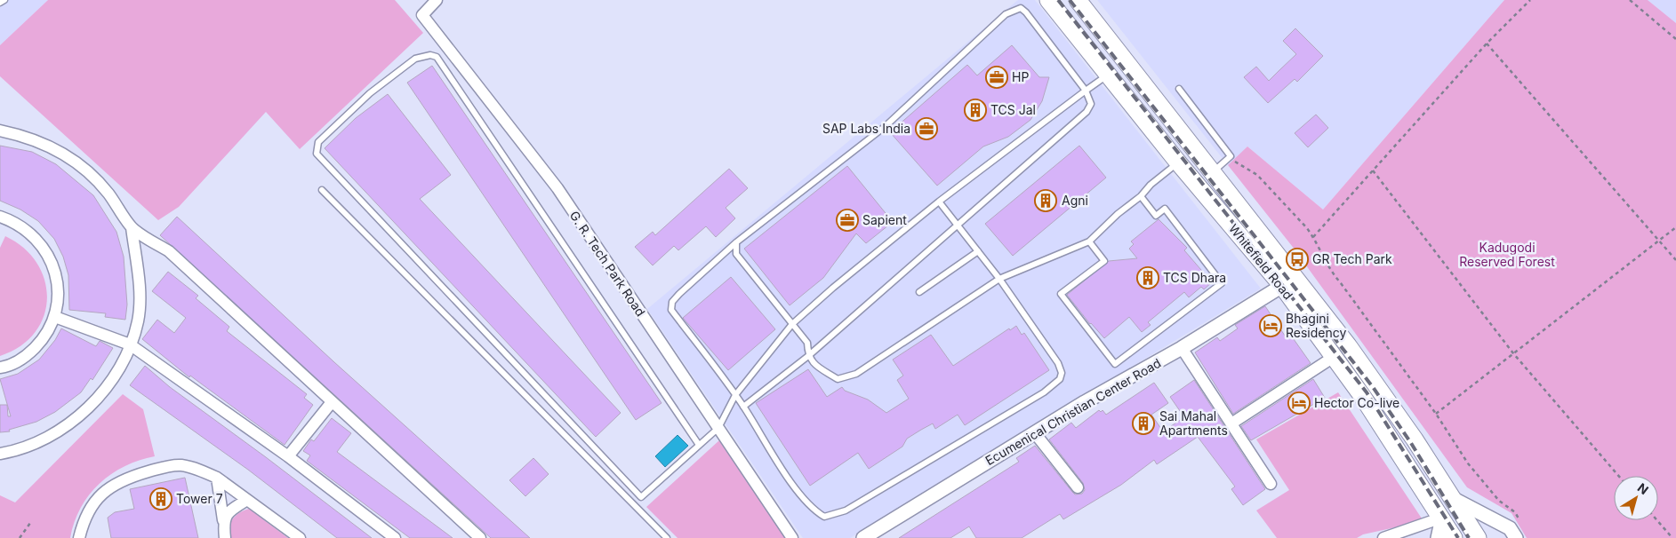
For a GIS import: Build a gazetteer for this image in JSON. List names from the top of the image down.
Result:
{
  "streets": {
    "main road": ["Whitefield Road"],
    "street": ["G. R. Tech Park Road", "Ecumenical Christian Center Road"]
  },
  "crossings": [
    ["Whitefield Road", "Ecumenical Christian Center Road"]
  ],
  "parks": ["Kadugodi Reserved Forest"],
  "places": {
    "office": ["HP", "SAP Labs India", "Sapient"],
    "building": [
      "TCS Jal",
      "Agni",
      "TCS Dhara",
      "Sai Mahal Apartments",
      "Tower 7"
    ],
    "bus stop": ["GR Tech Park"],
    "hotel": ["Bhagini Residency", "Hector Co-live"]
  },
  "north": "top right"
}
